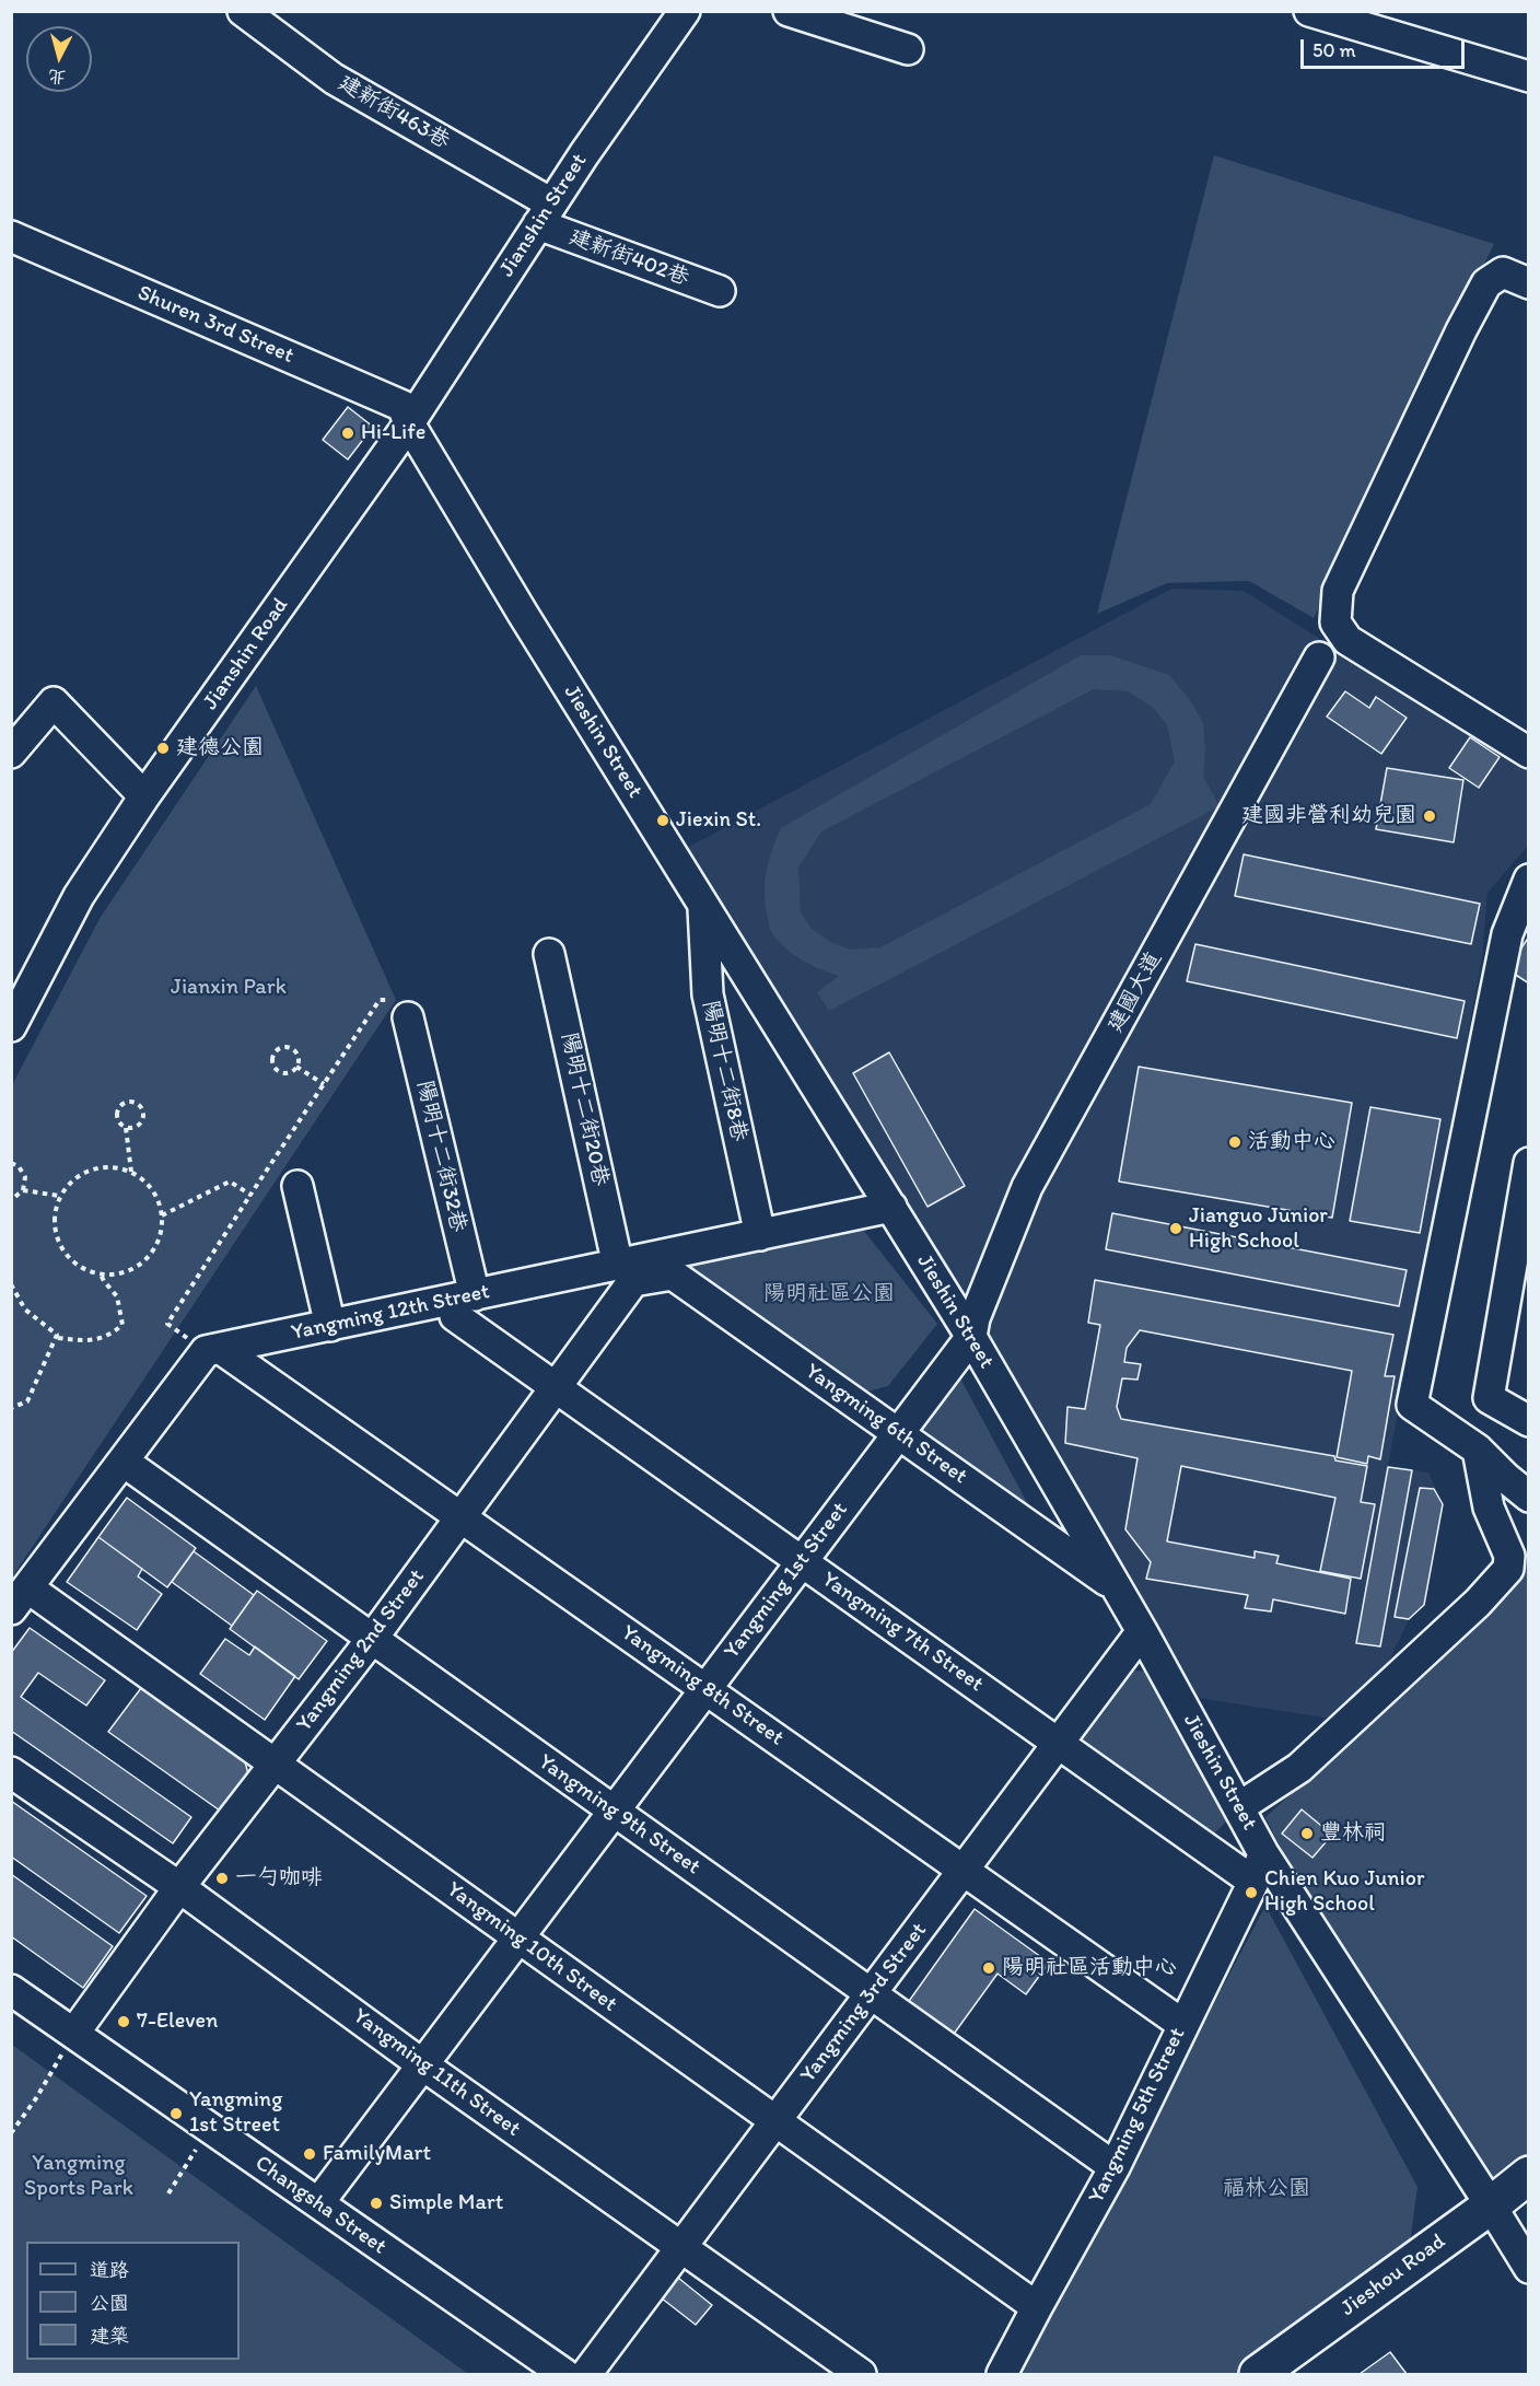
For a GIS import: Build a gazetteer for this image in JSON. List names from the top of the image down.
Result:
{
  "streets": {
    "main road": ["Jieshou Road"],
    "street": [
      "建新街463巷",
      "Jianshin Street",
      "建新街402巷",
      "Shuren 3rd Street",
      "Jianshin Road",
      "Jieshin Street",
      "建國大道",
      "陽明十二街8巷",
      "陽明十二街20巷",
      "陽明十二街32巷",
      "Yangming 12th Street",
      "Yangming 6th Street",
      "Yangming 1st Street",
      "Yangming 7th Street",
      "Yangming 2nd Street",
      "Yangming 8th Street",
      "Yangming 9th Street",
      "Yangming 10th Street",
      "Yangming 3rd Street",
      "Yangming 11th Street",
      "Yangming 5th Street",
      "Changsha Street"
    ]
  },
  "crossings": [
    ["建新街463巷", "Jianshin Street"],
    ["建新街463巷", "建新街402巷"],
    ["Jianshin Street", "建新街402巷"],
    ["Jianshin Street", "Shuren 3rd Street"],
    ["Jianshin Street", "Jianshin Road"],
    ["Jianshin Street", "Jieshin Street"],
    ["Shuren 3rd Street", "Jianshin Road"],
    ["Shuren 3rd Street", "Jieshin Street"],
    ["Jianshin Road", "Jieshin Street"],
    ["Jieshin Street", "建國大道"],
    ["Jieshin Street", "陽明十二街8巷"],
    ["Jieshin Street", "Yangming 12th Street"],
    ["Jieshin Street", "Yangming 6th Street"],
    ["Jieshin Street", "Yangming 1st Street"],
    ["Jieshin Street", "Yangming 3rd Street"],
    ["Jieshin Street", "Yangming 5th Street"],
    ["Jieshin Street", "Jieshou Road"],
    ["建國大道", "Yangming 1st Street"],
    ["陽明十二街8巷", "Yangming 12th Street"],
    ["陽明十二街20巷", "Yangming 12th Street"],
    ["陽明十二街32巷", "Yangming 12th Street"],
    ["陽明十二街32巷", "Yangming 7th Street"],
    ["Yangming 12th Street", "Yangming 7th Street"],
    ["Yangming 12th Street", "Yangming 8th Street"],
    ["Yangming 6th Street", "Yangming 1st Street"],
    ["Yangming 6th Street", "Yangming 2nd Street"],
    ["Yangming 1st Street", "Yangming 7th Street"],
    ["Yangming 1st Street", "Yangming 8th Street"],
    ["Yangming 1st Street", "Yangming 9th Street"],
    ["Yangming 1st Street", "Yangming 10th Street"],
    ["Yangming 1st Street", "Yangming 11th Street"],
    ["Yangming 1st Street", "Changsha Street"],
    ["Yangming 7th Street", "Yangming 2nd Street"],
    ["Yangming 7th Street", "Yangming 3rd Street"],
    ["Yangming 7th Street", "Yangming 5th Street"],
    ["Yangming 2nd Street", "Yangming 8th Street"],
    ["Yangming 2nd Street", "Yangming 9th Street"],
    ["Yangming 2nd Street", "Yangming 10th Street"],
    ["Yangming 2nd Street", "Yangming 11th Street"],
    ["Yangming 2nd Street", "Changsha Street"],
    ["Yangming 8th Street", "Yangming 3rd Street"],
    ["Yangming 8th Street", "Yangming 5th Street"],
    ["Yangming 9th Street", "Yangming 3rd Street"],
    ["Yangming 9th Street", "Yangming 5th Street"],
    ["Yangming 10th Street", "Yangming 3rd Street"],
    ["Yangming 10th Street", "Yangming 5th Street"],
    ["Yangming 3rd Street", "Yangming 11th Street"]
  ],
  "parks": [
    "Jianxin Park",
    "陽明社區公園",
    "Yangming Sports Park",
    "福林公園"
  ],
  "places": [
    "Hi-Life",
    "建德公園",
    "建國非營利幼兒園",
    "Jiexin St.",
    "活動中心",
    "Jianguo Junior High School",
    "豐林祠",
    "一勺咖啡",
    "Chien Kuo Junior High School",
    "陽明社區活動中心",
    "7-Eleven",
    "Yangming 1st Street",
    "FamilyMart",
    "Simple Mart"
  ],
  "legend": ["道路", "公園", "建築"],
  "scale_bar": "50 m",
  "north": "bottom"
}
